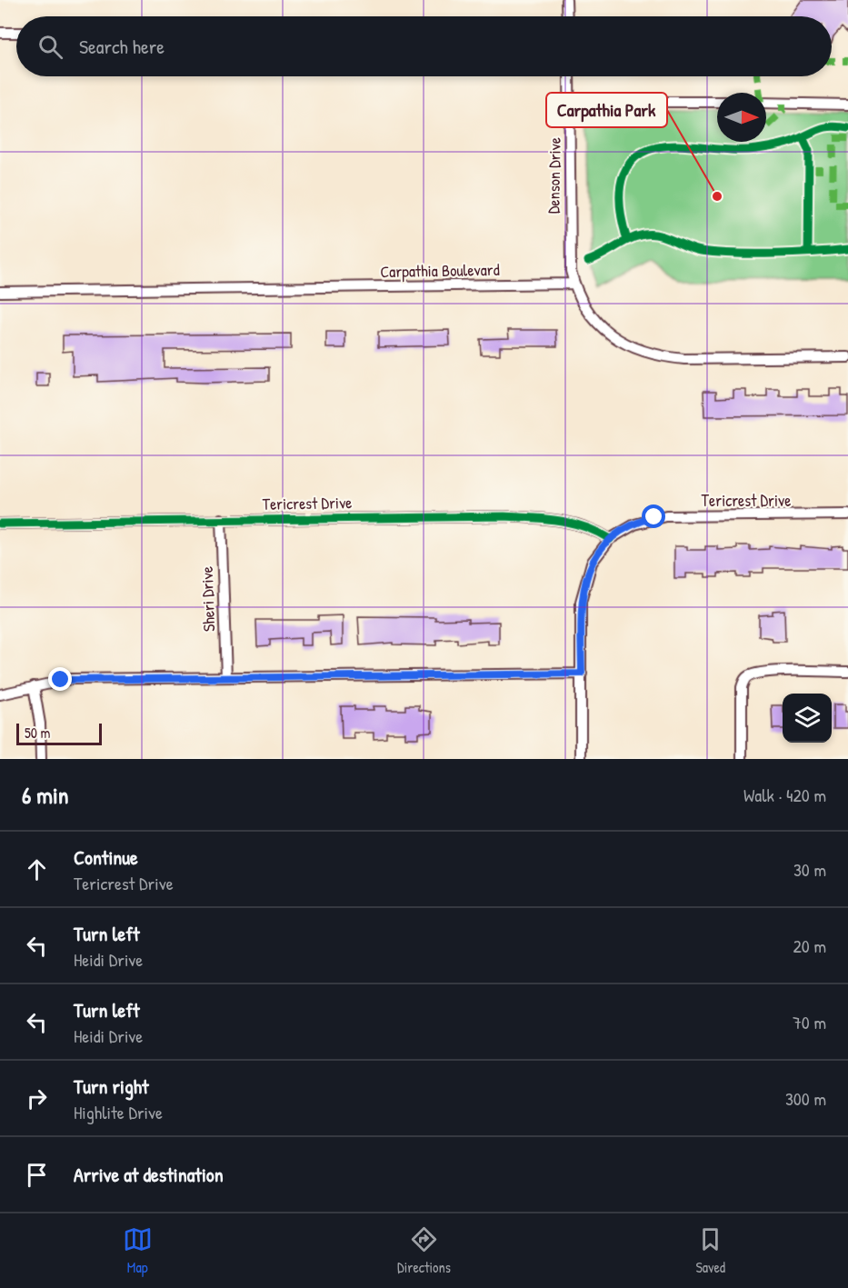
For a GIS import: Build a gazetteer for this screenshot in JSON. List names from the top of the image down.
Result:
{
  "streets": {
    "street": [
      "Denson Drive",
      "Carpathia Boulevard",
      "Tericrest Drive",
      "Sheri Drive"
    ]
  },
  "crossings": [
    ["Denson Drive", "Carpathia Boulevard"],
    ["Tericrest Drive", "Sheri Drive"]
  ],
  "places": ["Carpathia Park"],
  "scale_bar": "50 m",
  "north": "right",
  "page": {
    "search": "Search here",
    "scale": "50 m",
    "heading": ["6 min", "Walk · 420 m"],
    "list": [
      ["Continue", "Tericrest Drive", "30 m"],
      ["Turn left", "Heidi Drive", "20 m"],
      ["Turn left", "Heidi Drive", "70 m"],
      ["Turn right", "Highlite Drive", "300 m"],
      "Arrive at destination"
    ],
    "nav": ["Map", "Directions", "Saved"]
  }
}
